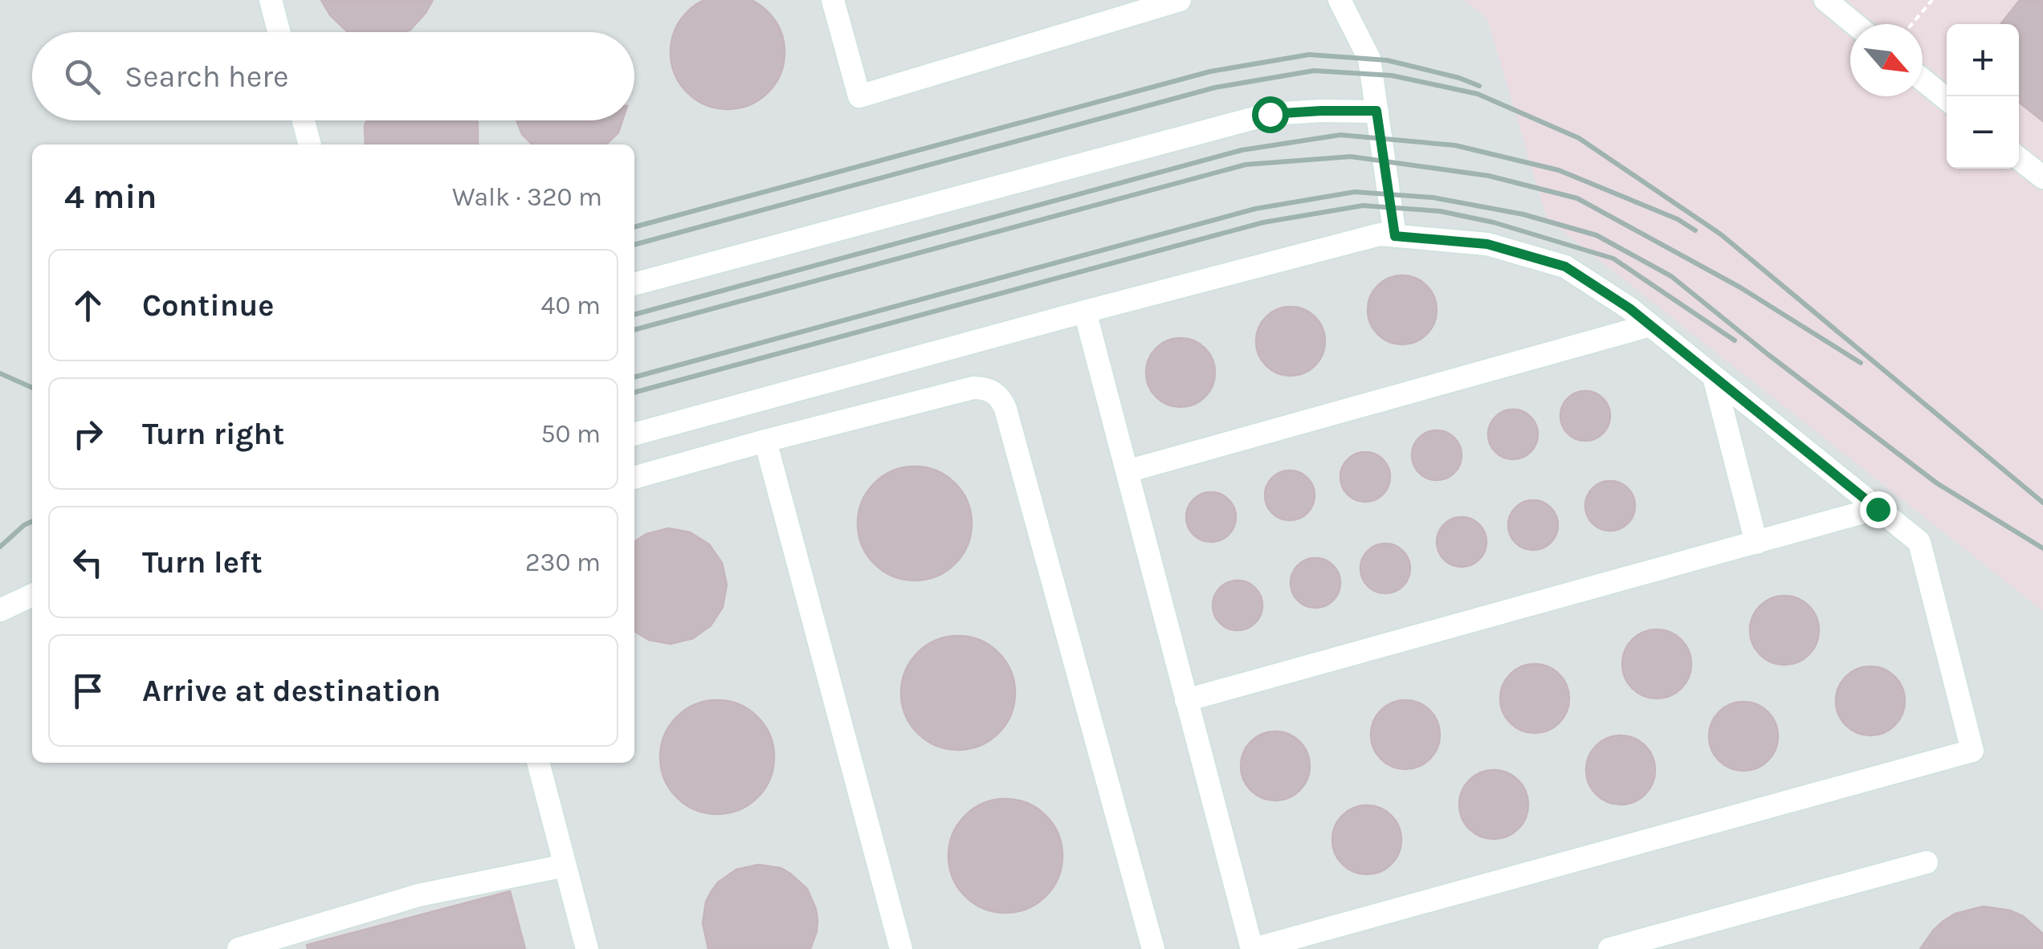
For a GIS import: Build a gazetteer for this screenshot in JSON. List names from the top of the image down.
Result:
{
  "north": "bottom right",
  "page": {
    "map_buttons": ["+", "−"],
    "search": "Search here",
    "heading": ["4 min", "Walk · 320 m"],
    "list": [
      ["Continue", "40 m"],
      ["Turn right", "50 m"],
      ["Turn left", "230 m"],
      "Arrive at destination"
    ]
  }
}
